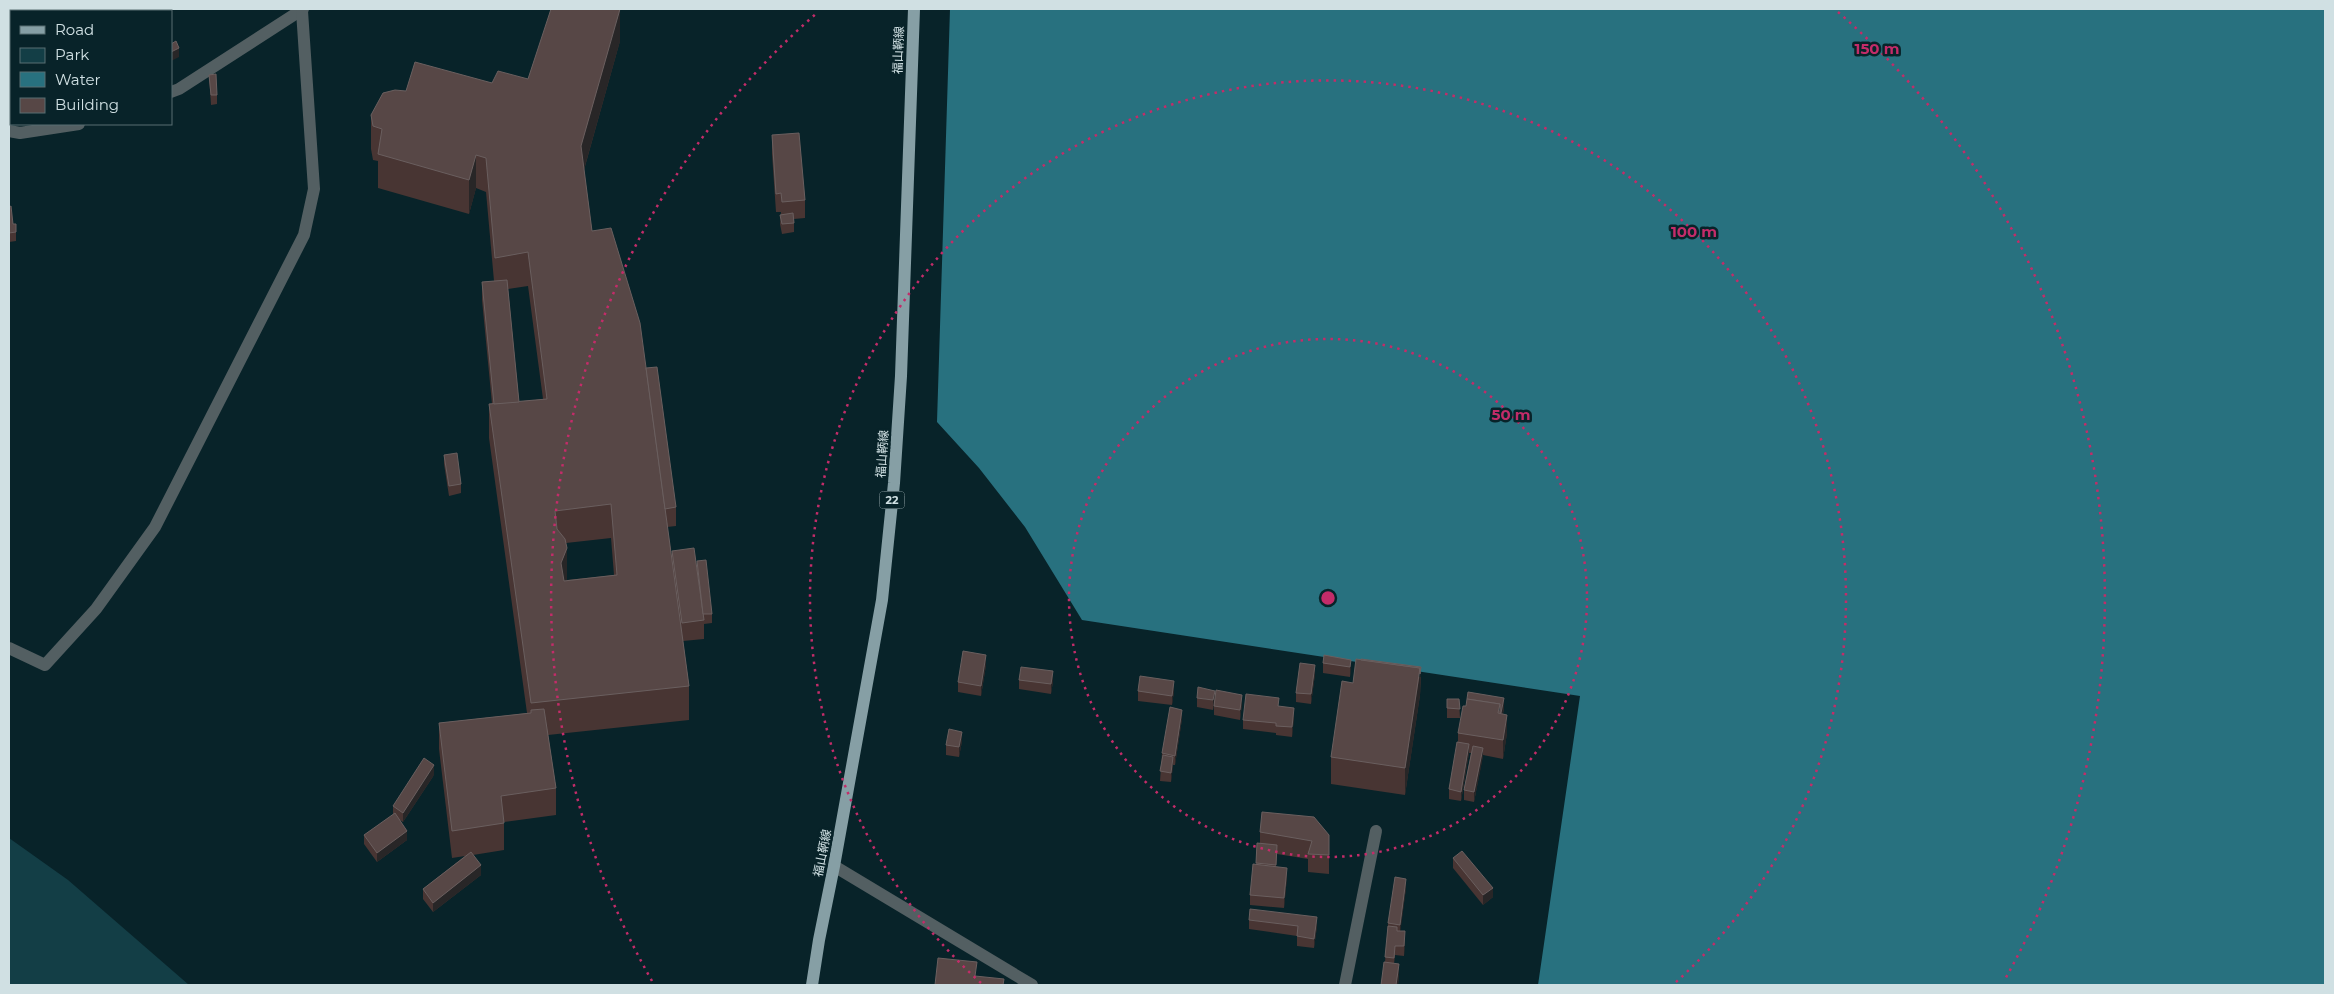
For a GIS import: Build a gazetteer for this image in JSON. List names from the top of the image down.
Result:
{
  "streets": {
    "main road": ["福山鞆線", "22"]
  },
  "legend": [
    "Road",
    "Park",
    "Water",
    "Building"
  ],
  "rings": ["150 m", "100 m", "50 m"]
}
